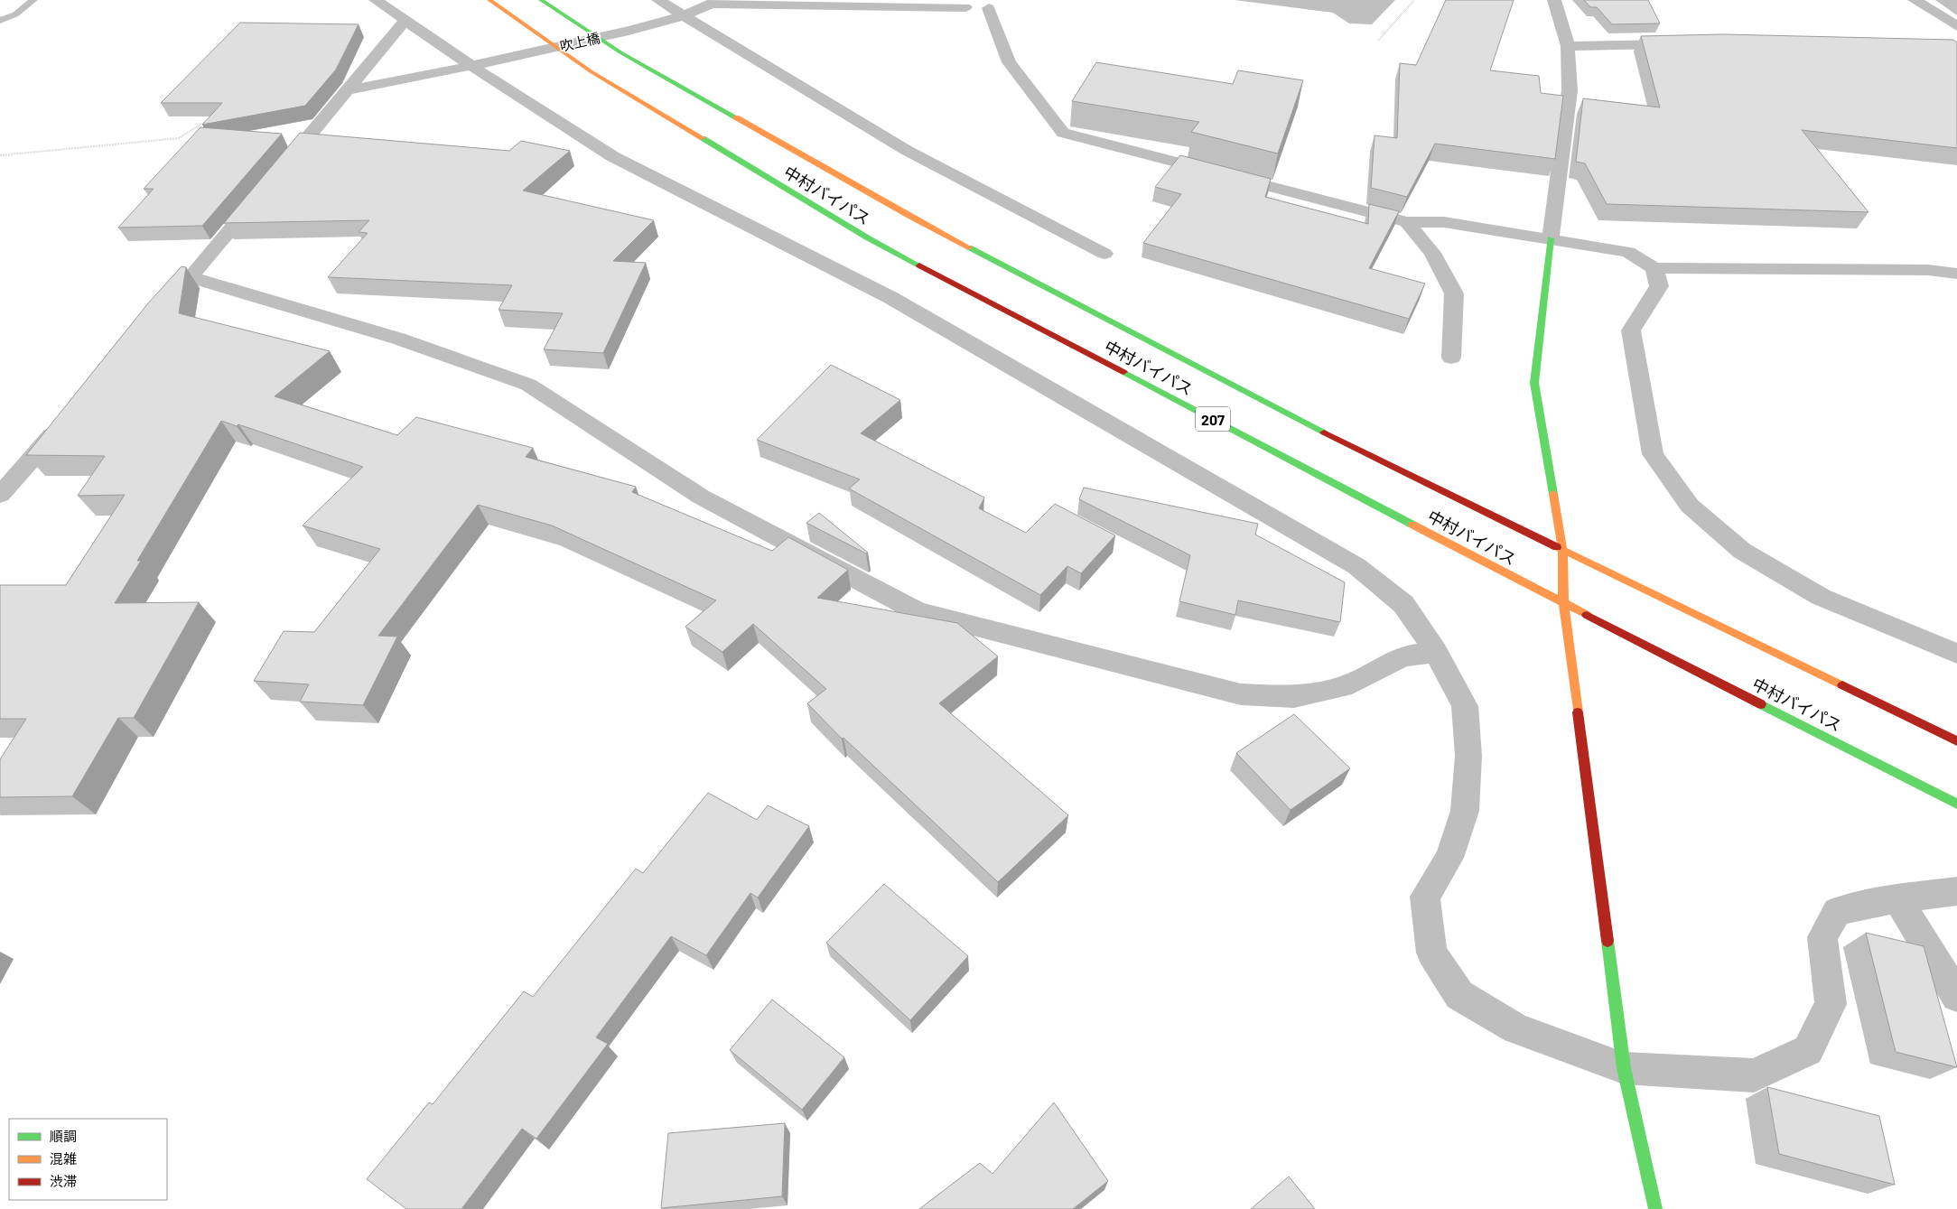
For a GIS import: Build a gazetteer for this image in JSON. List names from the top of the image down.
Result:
{
  "streets": {
    "main road": ["中村バイパス", "207"],
    "street": ["吹上橋"]
  },
  "legend": ["順調", "混雑", "渋滞"]
}
